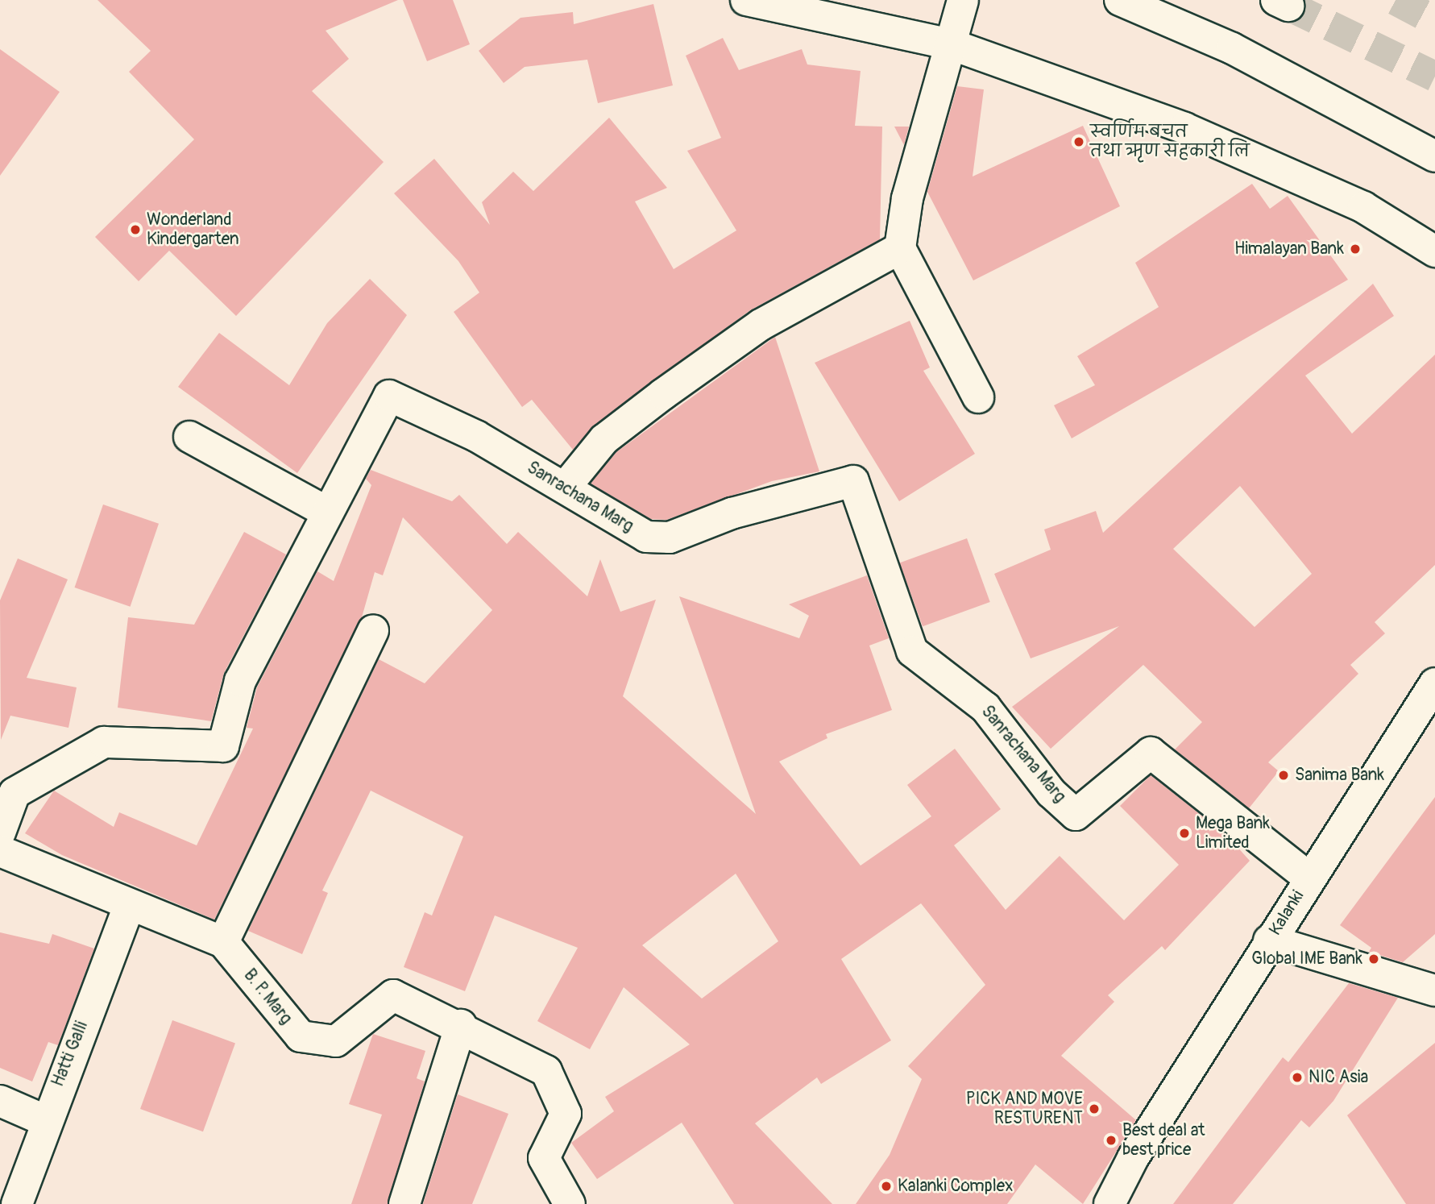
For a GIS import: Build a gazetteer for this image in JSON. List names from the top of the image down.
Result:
{
  "streets": {
    "main road": [
      "Sanrachana Marg",
      "Kalanki",
      "B. P. Marg",
      "Hatti Galli"
    ]
  },
  "crossings": [
    ["Sanrachana Marg", "Kalanki"]
  ],
  "places": [
    "स्वर्णिम बचत तथा ऋण सहकारी लि",
    "Wonderland Kindergarten",
    "Himalayan Bank",
    "Sanima Bank",
    "Mega Bank Limited",
    "Global IME Bank",
    "NIC Asia",
    "PICK AND MOVE RESTURENT",
    "Best deal at best price",
    "Kalanki Complex"
  ]
}
